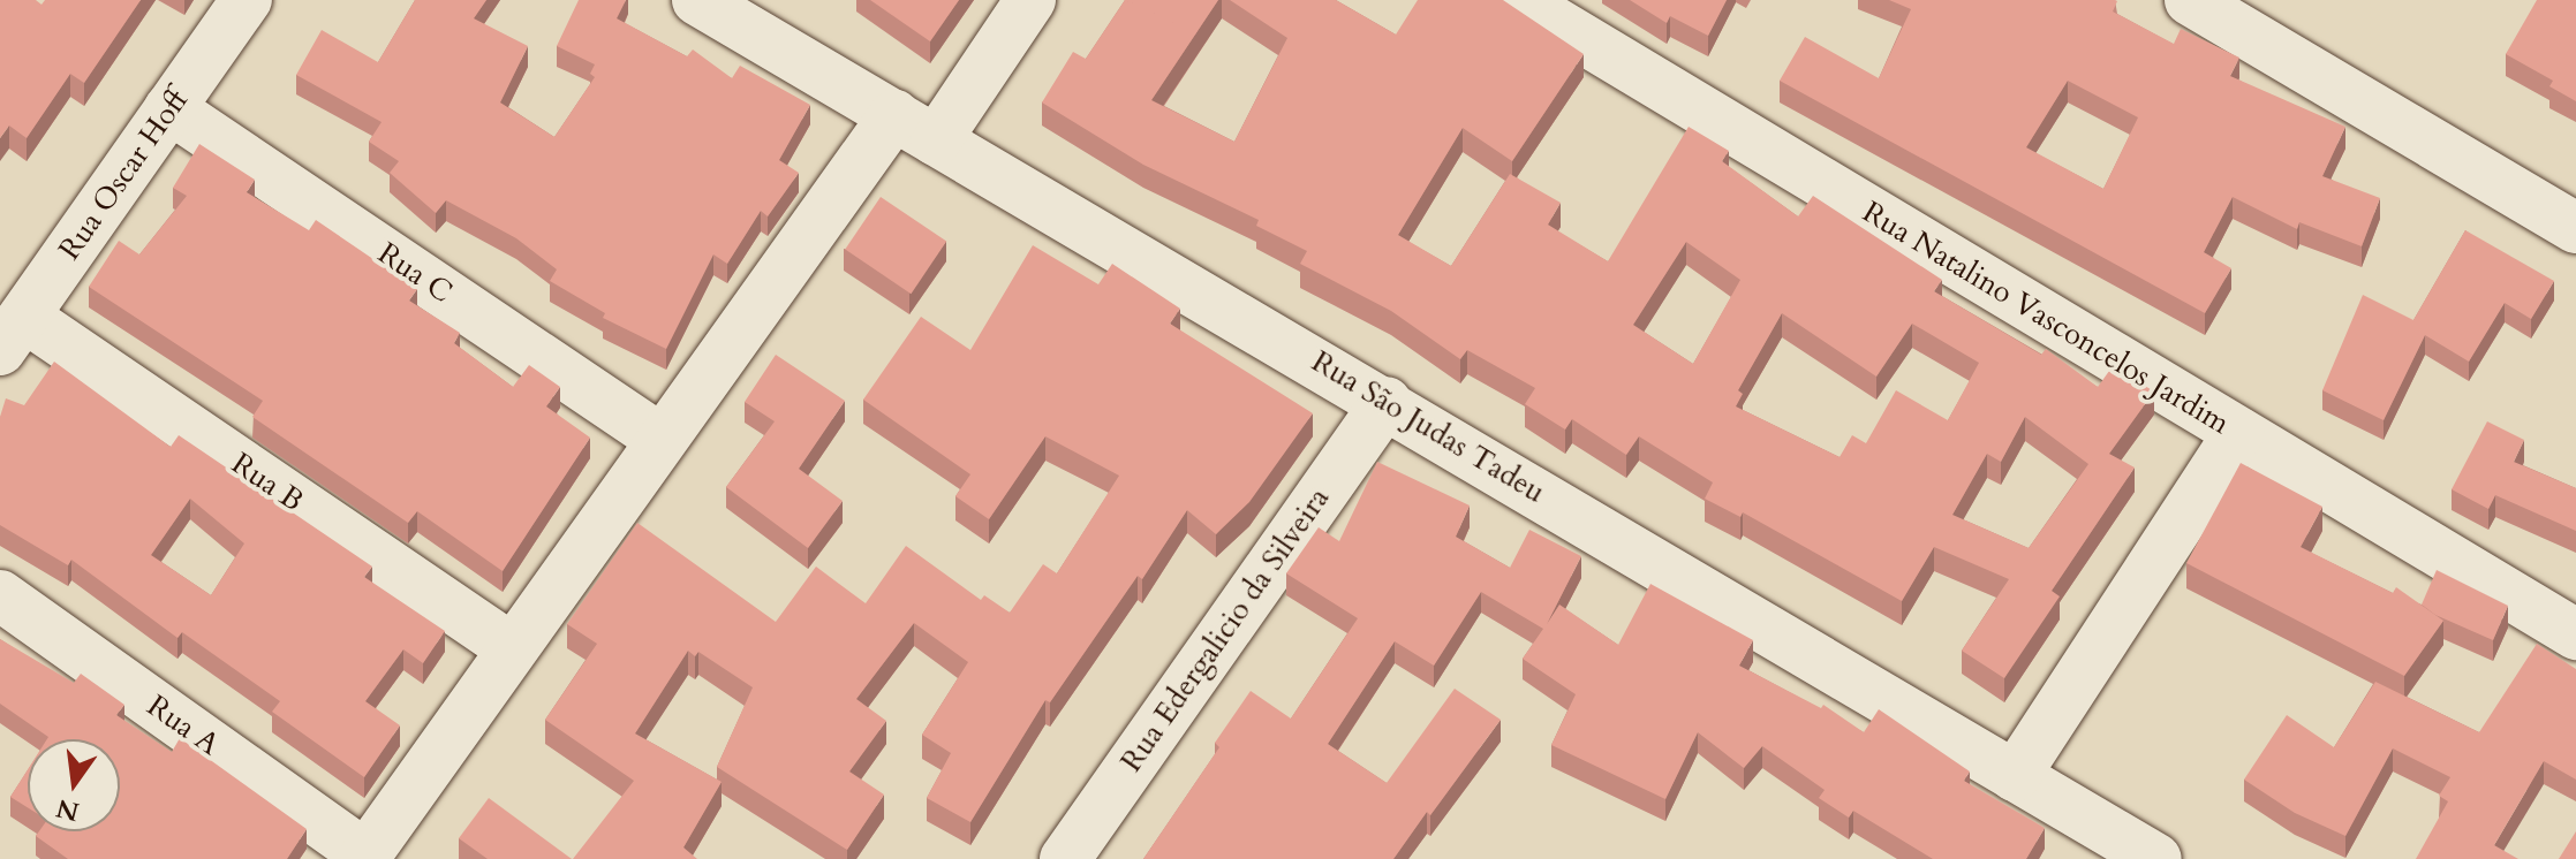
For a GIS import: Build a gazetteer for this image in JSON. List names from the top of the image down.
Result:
{
  "streets": {
    "street": [
      "Rua Oscar Hoff",
      "Rua C",
      "Rua Natalino Vasconcelos Jardim",
      "Rua São Judas Tadeu",
      "Rua B",
      "Rua Edergalicio da Silveira",
      "Rua A"
    ]
  },
  "crossings": [
    ["Rua Oscar Hoff", "Rua C"],
    ["Rua Oscar Hoff", "Rua B"],
    ["Rua São Judas Tadeu", "Rua Edergalicio da Silveira"]
  ],
  "north": "bottom"
}
